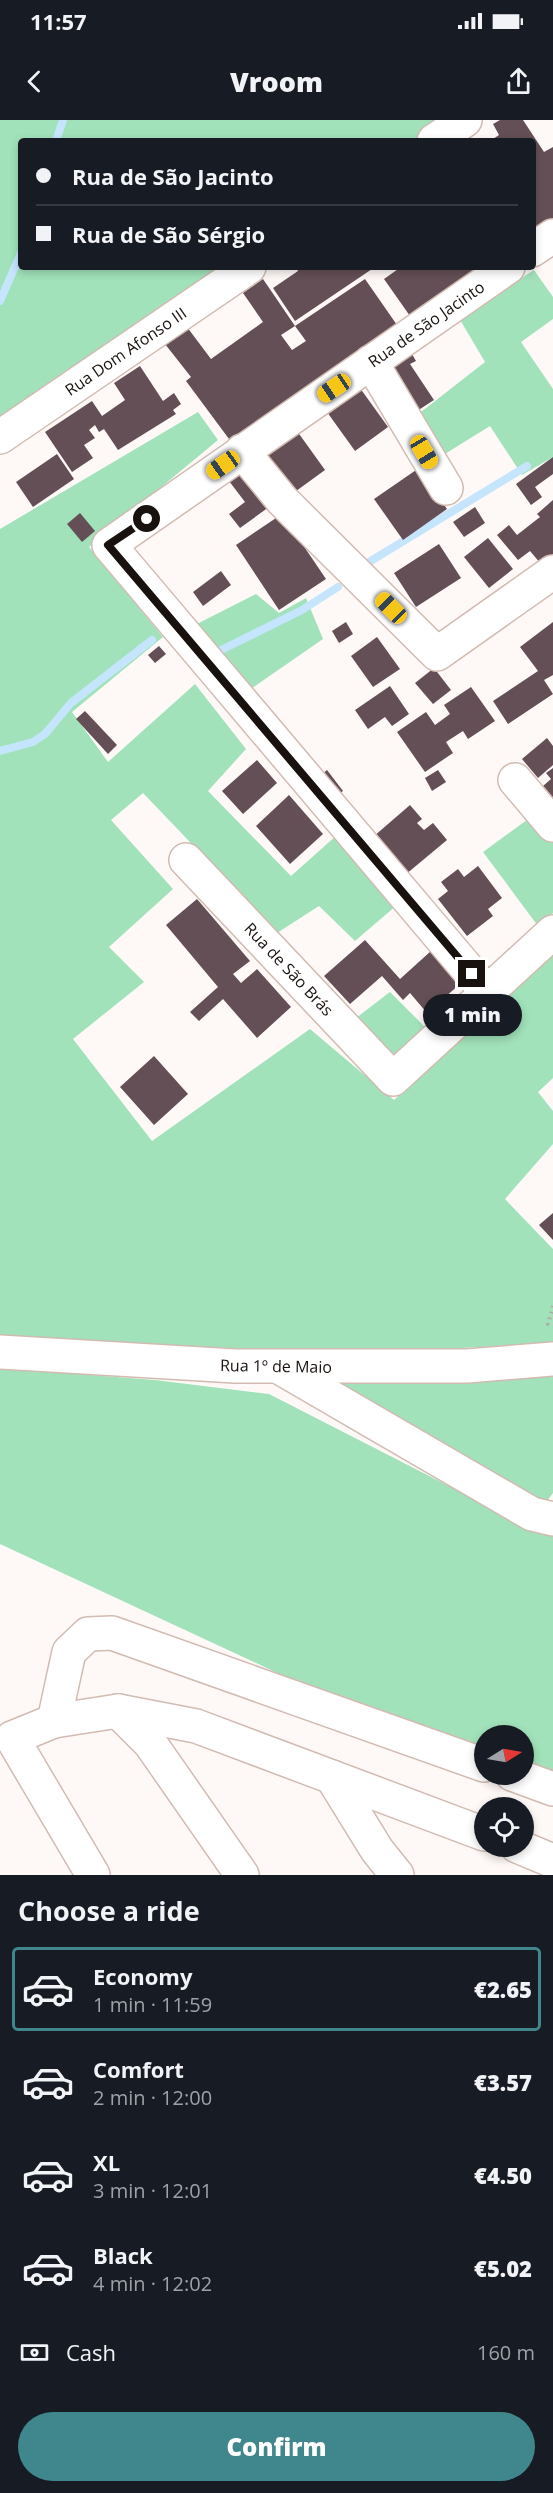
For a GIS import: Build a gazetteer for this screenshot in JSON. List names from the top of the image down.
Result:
{
  "streets": {
    "street": [
      "Rua de São Jacinto",
      "Rua Dom Afonso III",
      "Rua de São Brás",
      "Rua 1º de Maio"
    ]
  },
  "crossings": [
    ["Rua de São Jacinto", "Rua de São Brás"]
  ],
  "north": "right",
  "page": {
    "status": "11:57",
    "header": "Vroom",
    "banner": ["Rua de São Jacinto", "Rua de São Sérgio"],
    "bubble": "1 min",
    "heading": "Choose a ride",
    "list": [
      {
        "name": "Economy",
        "note": "1 min · 11:59",
        "value": "€2.65"
      },
      {
        "name": "Comfort",
        "note": "2 min · 12:00",
        "value": "€3.57"
      },
      {
        "name": "XL",
        "note": "3 min · 12:01",
        "value": "€4.50"
      },
      {
        "name": "Black",
        "note": "4 min · 12:02",
        "value": "€5.02"
      }
    ],
    "pay": ["Cash", "160 m"],
    "buttons": "Confirm"
  }
}
